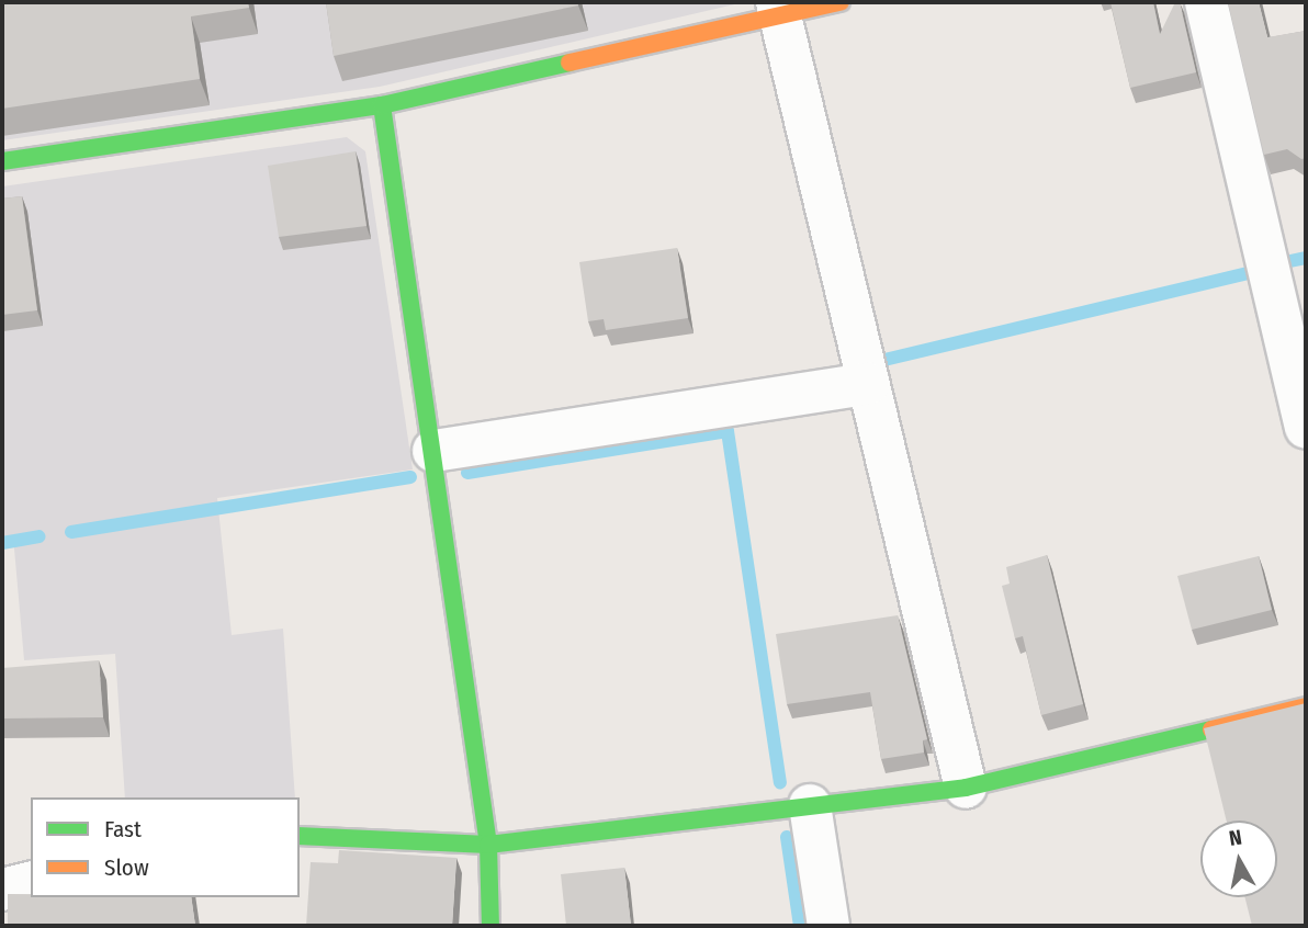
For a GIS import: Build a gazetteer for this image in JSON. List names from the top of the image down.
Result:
{
  "legend": ["Fast", "Slow"],
  "north": "top"
}
